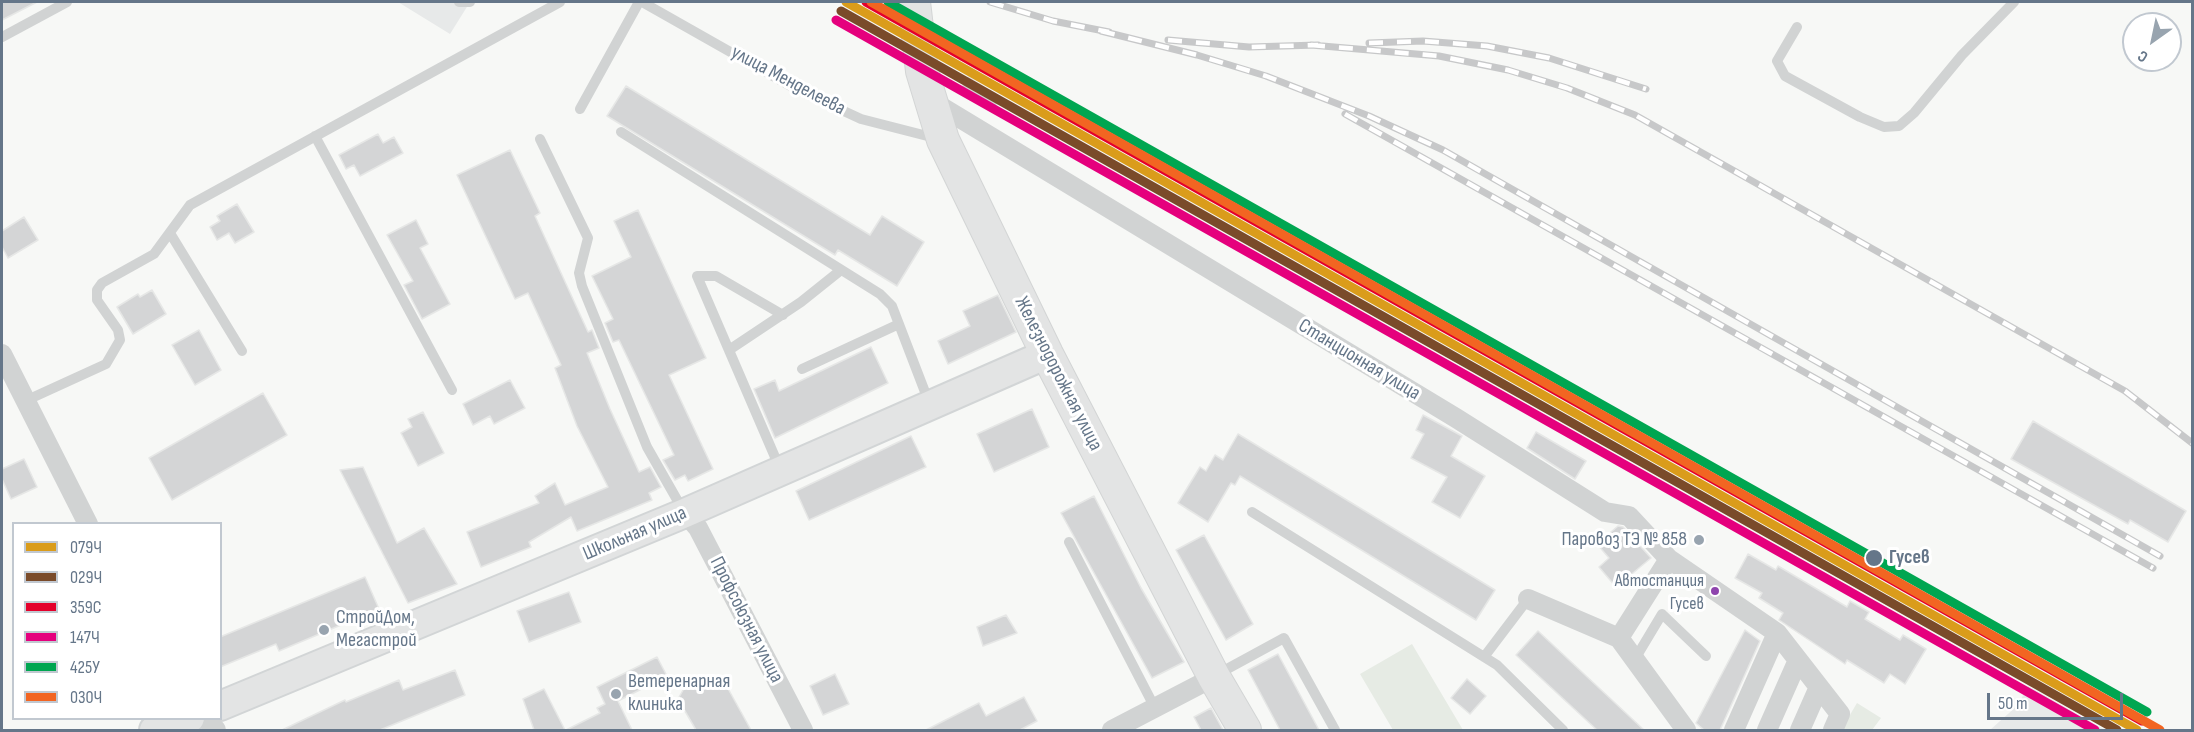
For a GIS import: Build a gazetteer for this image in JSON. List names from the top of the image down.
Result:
{
  "streets": {
    "main road": ["Железнодорожная улица", "Школьная улица"],
    "street": ["Станционная улица", "Профсоюзная улица"],
    "lane": ["улица Менделеева"]
  },
  "crossings": [
    ["улица Менделеева", "Железнодорожная улица"],
    ["Станционная улица", "Железнодорожная улица"],
    ["Железнодорожная улица", "Школьная улица"],
    ["Школьная улица", "Профсоюзная улица"]
  ],
  "places": [
    "Паровоз ТЭ № 858",
    "Гусев",
    "Автостанция Гусев",
    "СтройДом, Мегастрой",
    "Ветеренарная клиника"
  ],
  "lines": [
    "transit line 079Ч",
    "transit line 359С",
    "transit line 425У",
    "transit line 030Ч",
    "transit line 029Ч",
    "transit line 147Ч"
  ],
  "legend": [
    "079Ч",
    "029Ч",
    "359С",
    "147Ч",
    "425У",
    "030Ч"
  ],
  "scale_bar": "50 m",
  "north": "bottom left"
}
